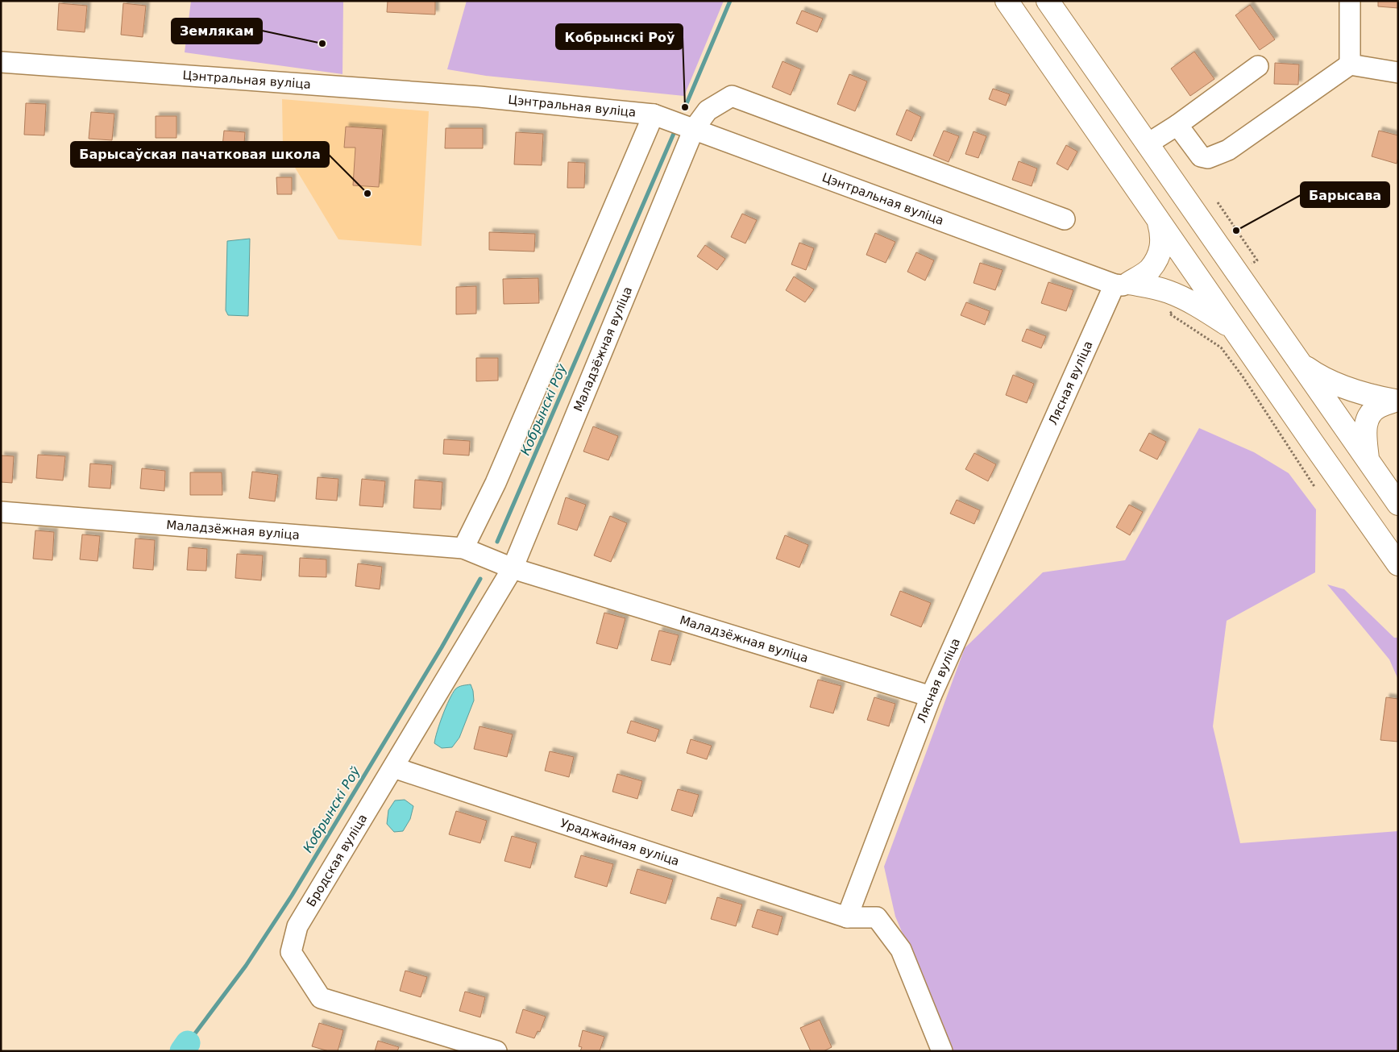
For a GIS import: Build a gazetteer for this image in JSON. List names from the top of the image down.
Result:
{
  "streets": {
    "street": [
      "Цэнтральная вуліца",
      "Маладзёжная вуліца",
      "Лясная вуліца",
      "Ураджайная вуліца",
      "Бродская вуліца"
    ]
  },
  "crossings": [
    ["Цэнтральная вуліца", "Маладзёжная вуліца"],
    ["Цэнтральная вуліца", "Лясная вуліца"],
    ["Маладзёжная вуліца", "Лясная вуліца"],
    ["Маладзёжная вуліца", "Бродская вуліца"],
    ["Лясная вуліца", "Ураджайная вуліца"],
    ["Ураджайная вуліца", "Бродская вуліца"]
  ],
  "water": ["Кобрынскі Роў"],
  "places": [
    "Землякам",
    "Кобрынскі Роў",
    "Барысаўская пачатковая школа",
    "Барысава"
  ]
}
